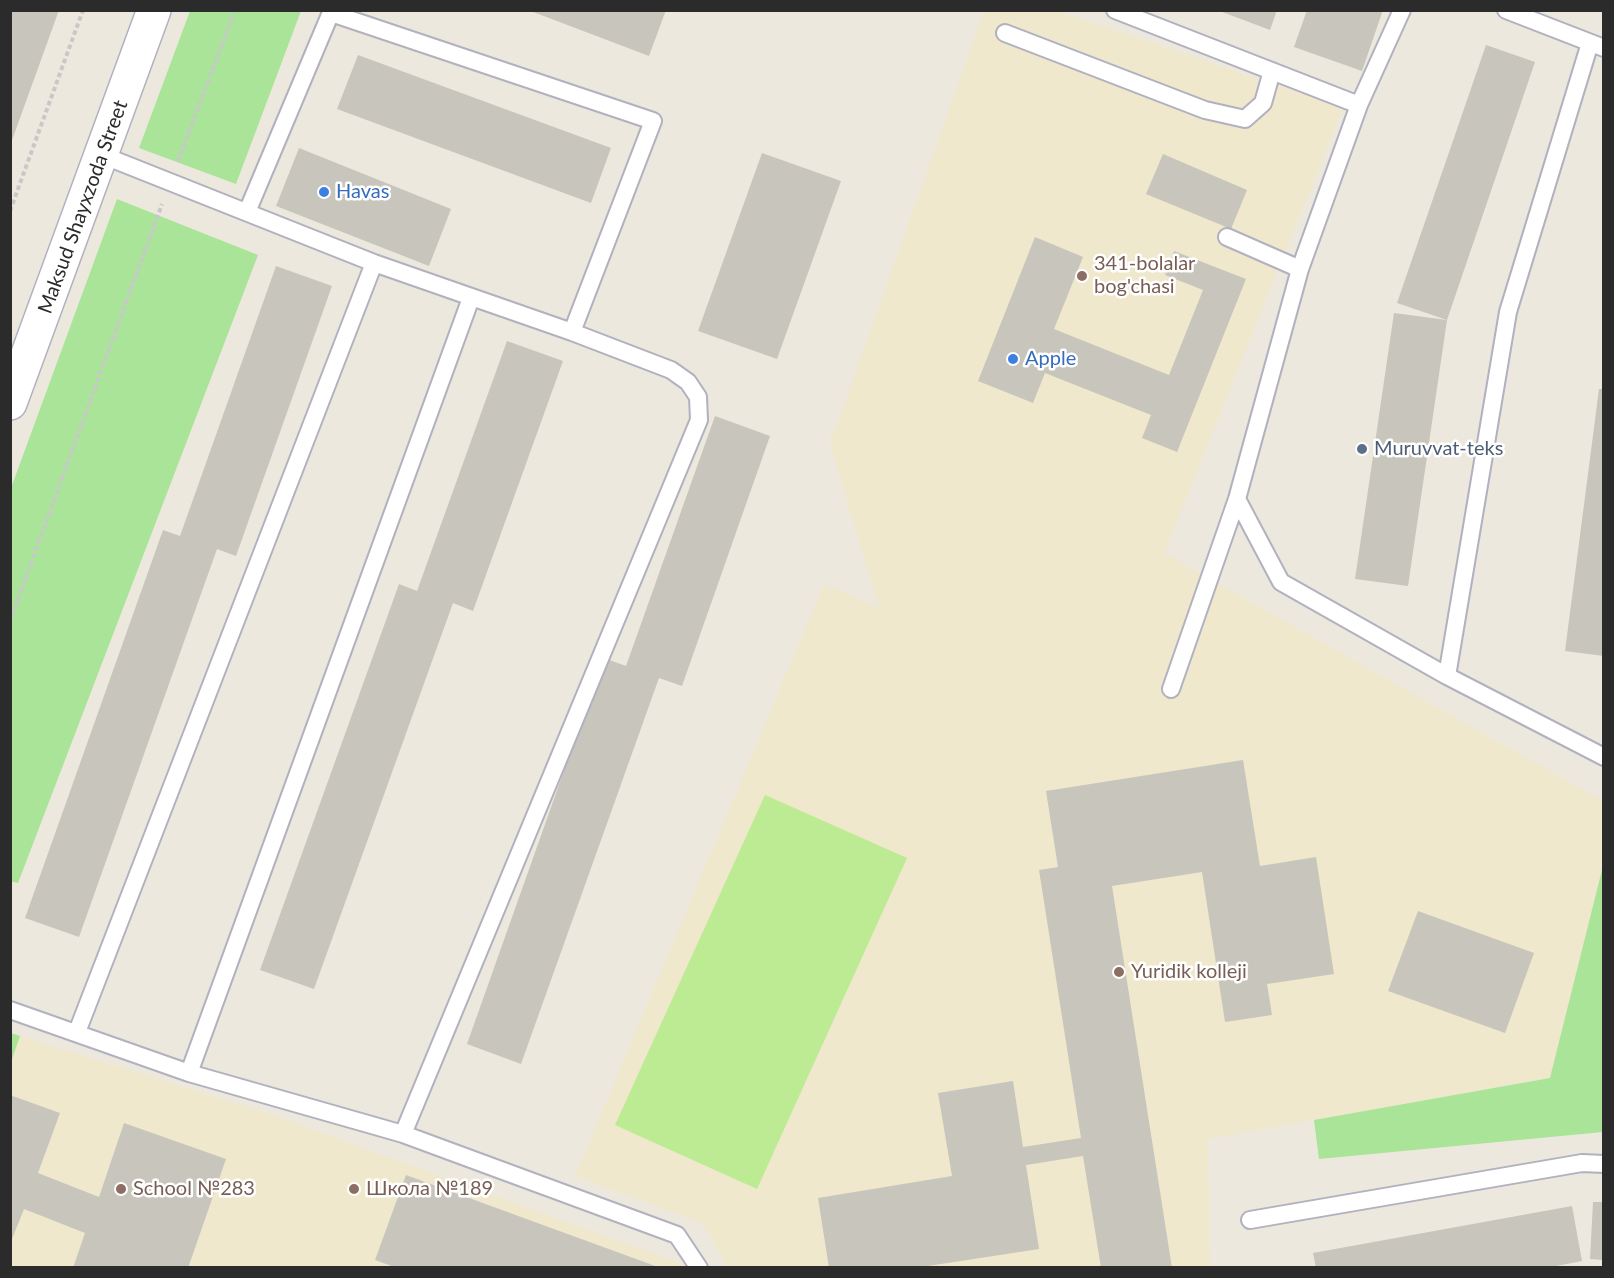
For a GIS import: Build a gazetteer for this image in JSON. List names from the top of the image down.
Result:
{
  "streets": {
    "street": ["Maksud Shayxzoda Street"]
  },
  "places": [
    "Havas",
    "341-bolalar bog'chasi",
    "Apple",
    "Muruvvat-teks",
    "Yuridik kolleji",
    "School №283",
    "Школа №189"
  ]
}
